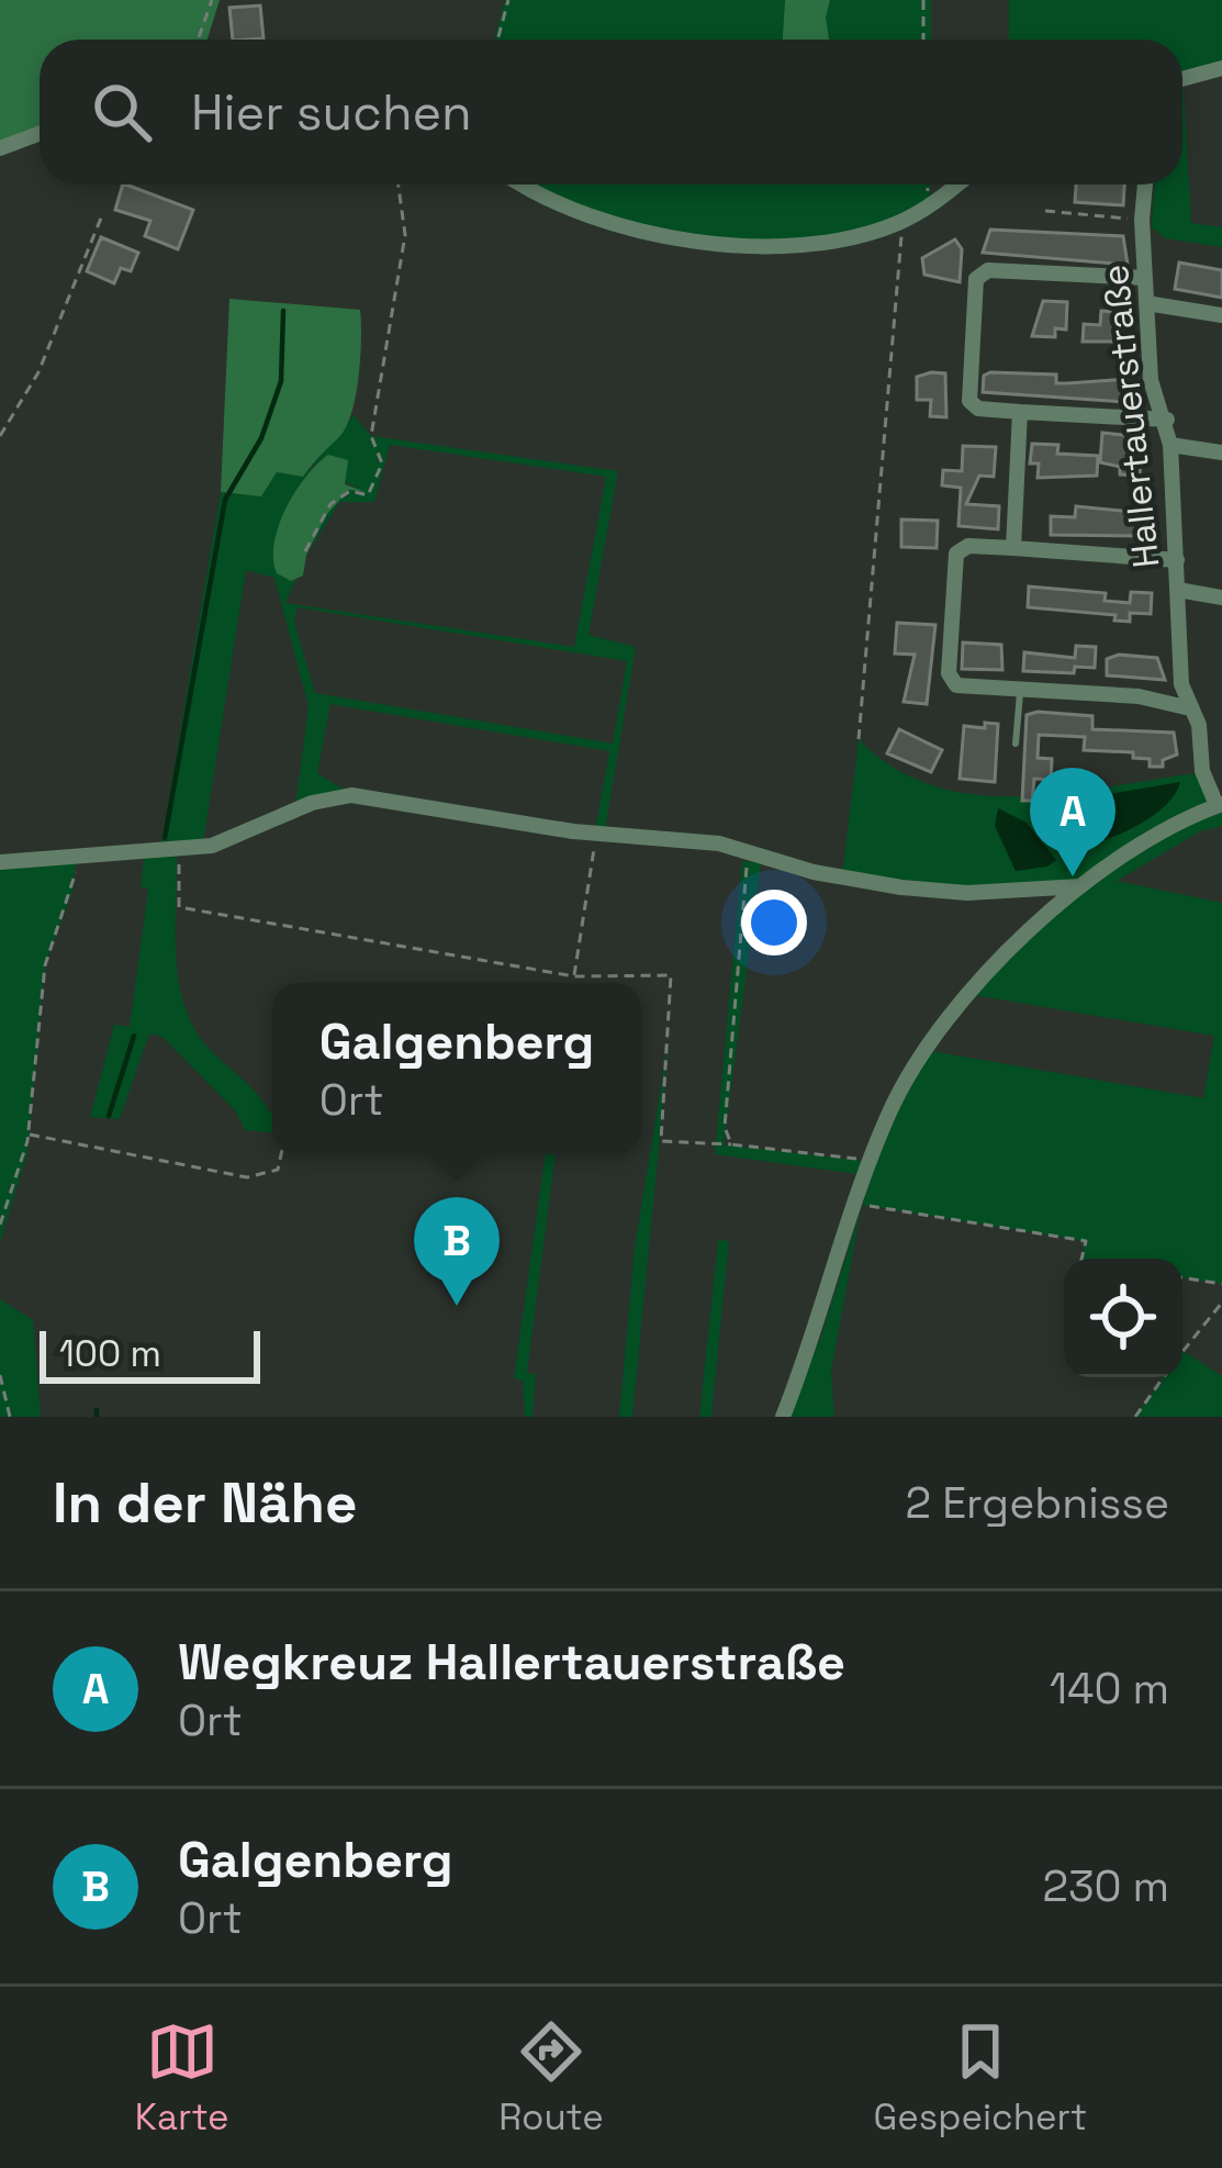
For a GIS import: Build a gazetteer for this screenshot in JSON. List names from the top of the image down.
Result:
{
  "streets": {
    "street": ["Hallertauerstraße"]
  },
  "scale_bar": "100 m",
  "page": {
    "search": "Hier suchen",
    "pins": ["A", "B"],
    "popup": ["Galgenberg", "Ort"],
    "scale": "100 m",
    "heading": ["In der Nähe", "2 Ergebnisse"],
    "list": [
      {
        "mark": "A",
        "name": "Wegkreuz Hallertauerstraße",
        "note": "Ort",
        "value": "140 m"
      },
      {
        "mark": "B",
        "name": "Galgenberg",
        "note": "Ort",
        "value": "230 m"
      }
    ],
    "nav": ["Karte", "Route", "Gespeichert"]
  }
}
